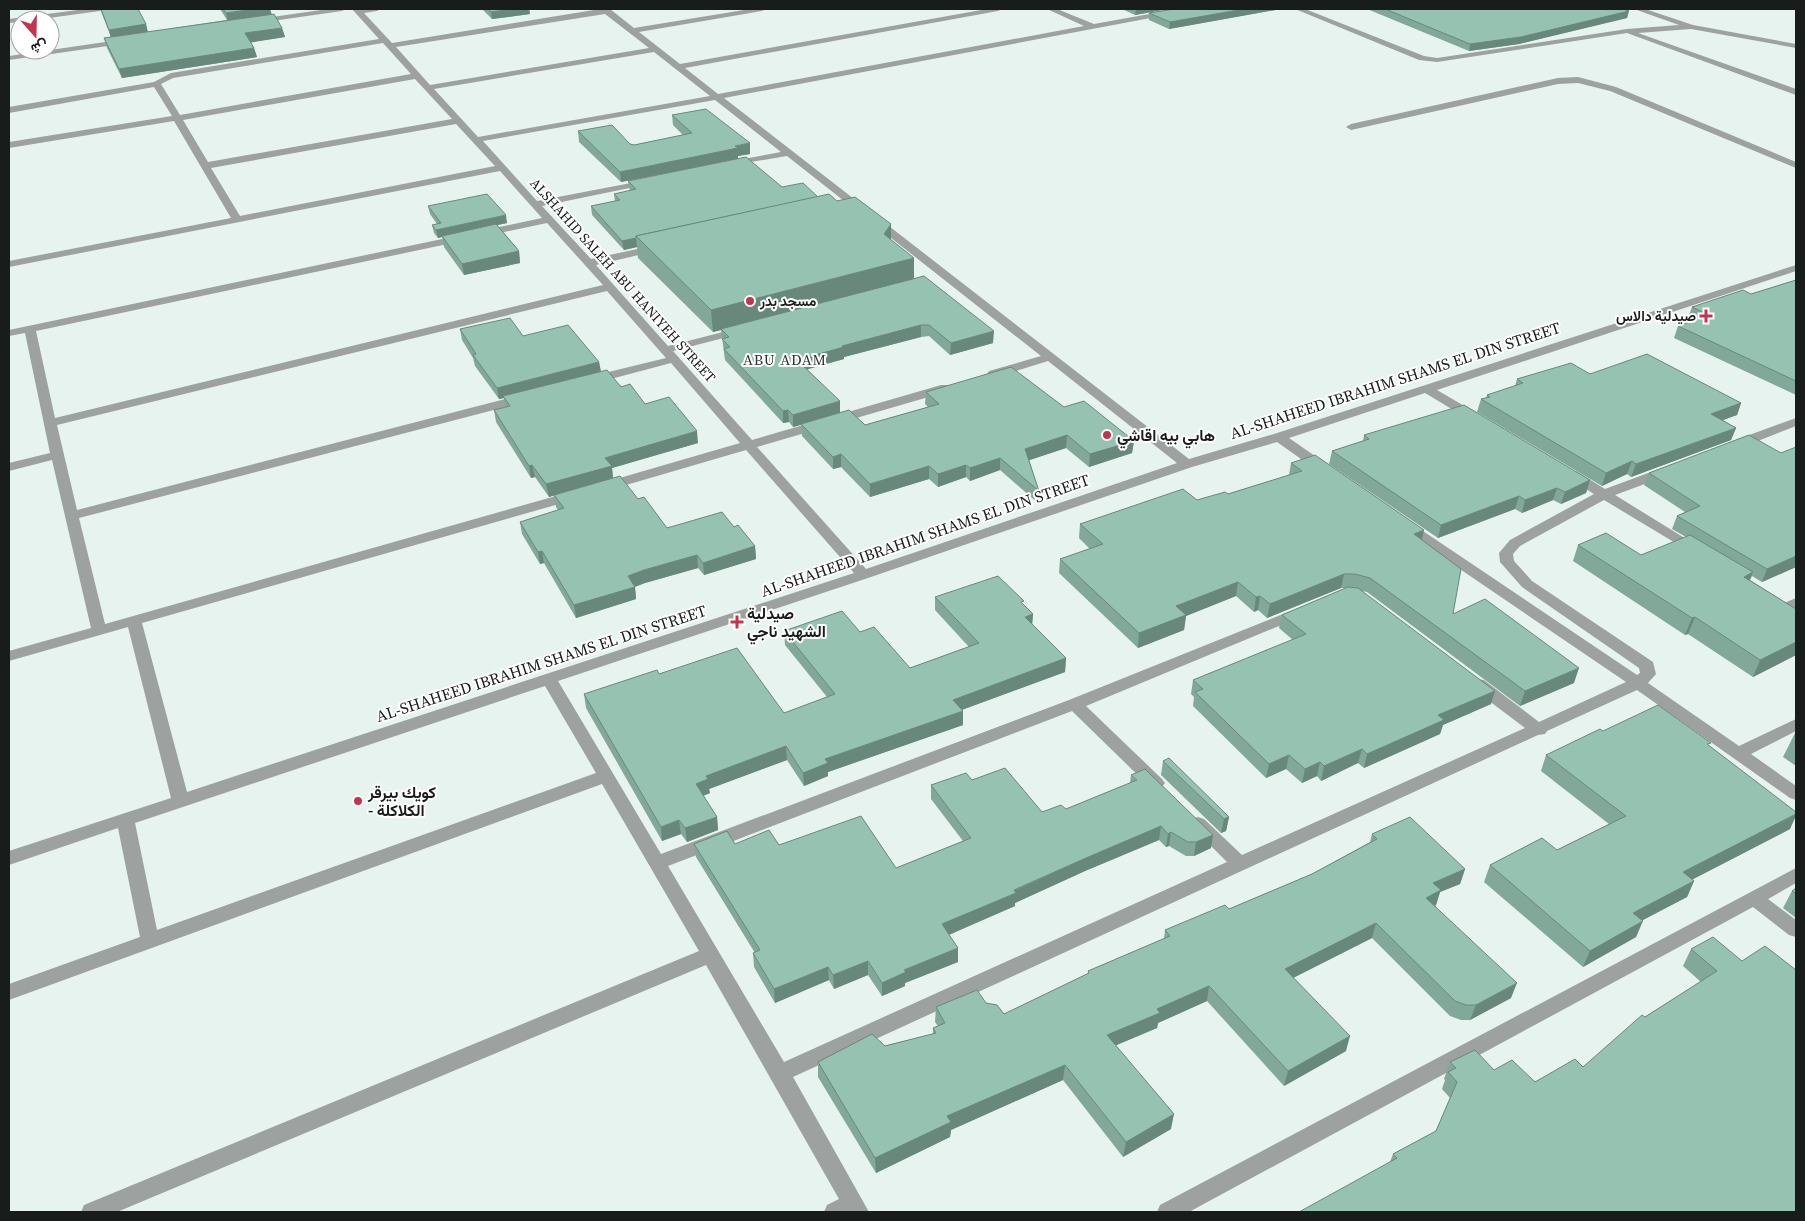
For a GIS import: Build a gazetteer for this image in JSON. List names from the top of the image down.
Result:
{
  "streets": {
    "street": ["ALSHAHID SALEH ABU HANIYEH STREET", "AL-SHAHEED IBRAHIM SHAMS EL DIN STREET"]
  },
  "crossings": [
    ["ALSHAHID SALEH ABU HANIYEH STREET", "AL-SHAHEED IBRAHIM SHAMS EL DIN STREET"]
  ],
  "districts": ["ABU ADAM"],
  "places": {
    "other": ["مسجد بدر", "هابي بيه اقاشي", "كويك بيرقر - الكلاكلة"],
    "health": ["صيدلية دالاس", "صيدلية الشهيد ناجي"]
  },
  "north": "bottom"
}
